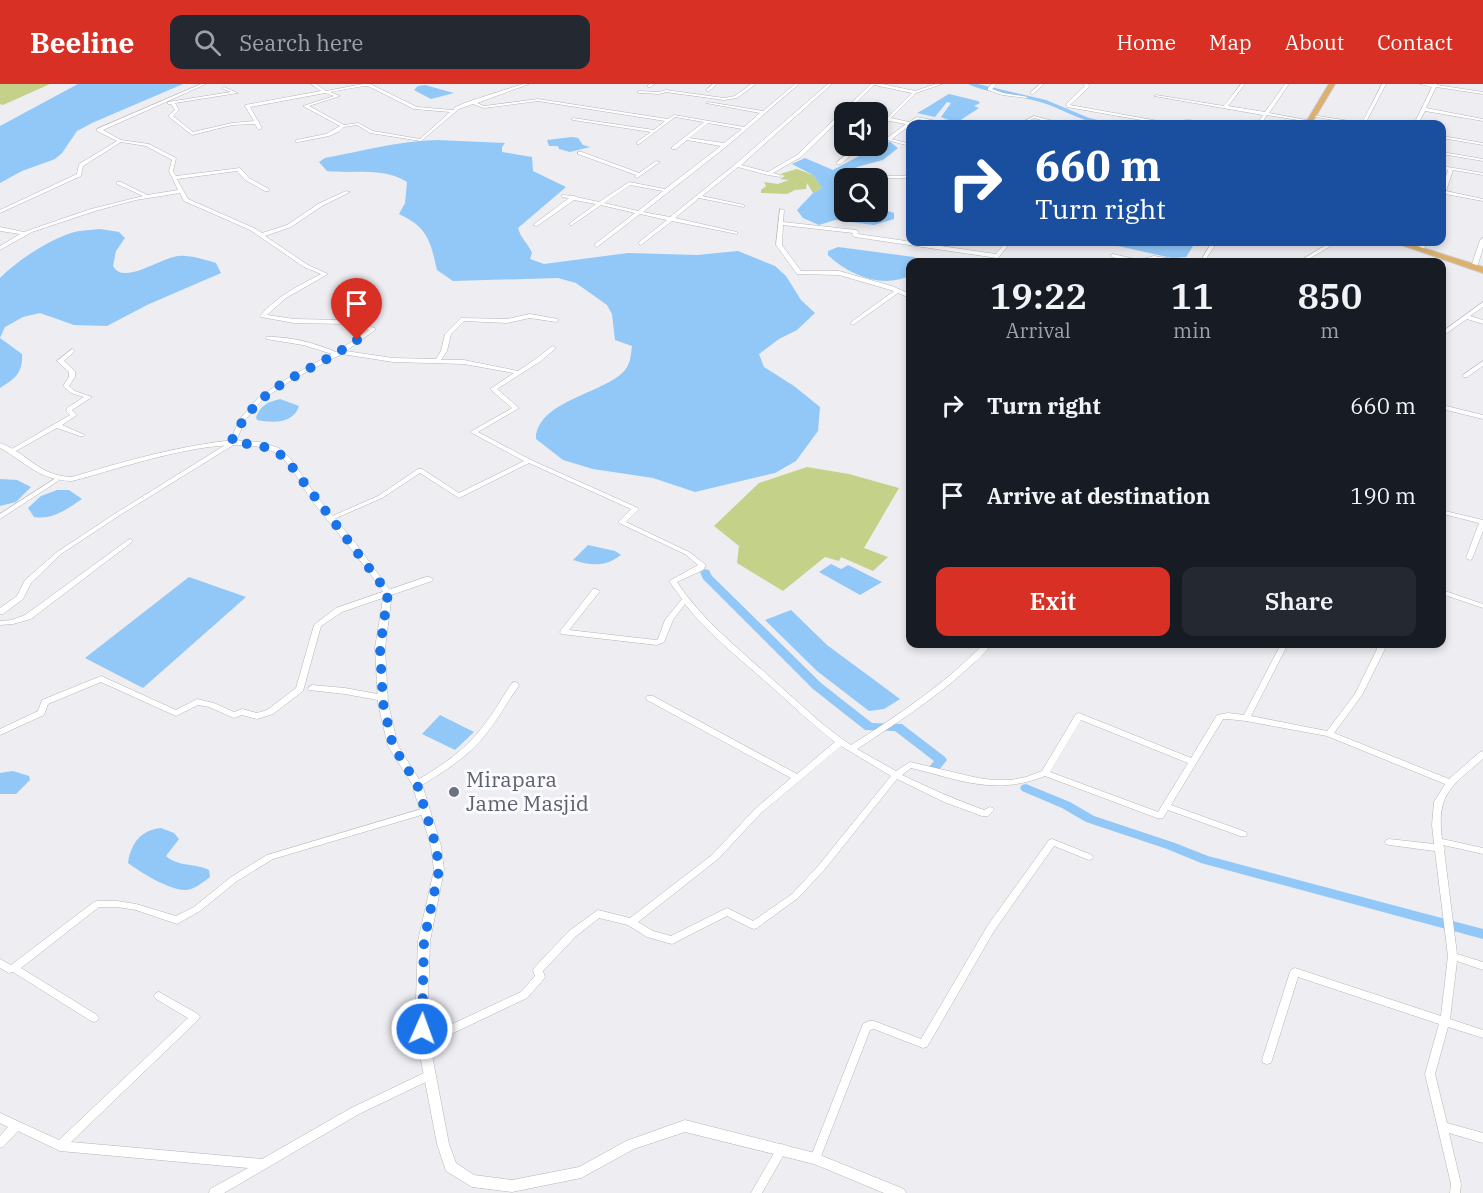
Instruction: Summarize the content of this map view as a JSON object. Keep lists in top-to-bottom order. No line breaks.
{"places":["Mirapara Jame Masjid"],"page":{"header":"Beeline","search":"Search here","nav":["Home","Map","About","Contact"],"turn":["660 m","Turn right"],"eta":["19:22","Arrival","11","min","850","m"],"list":[{"name":"Turn right","value":"660 m"},{"name":"Arrive at destination","value":"190 m"}],"buttons":["Exit","Share"]}}
